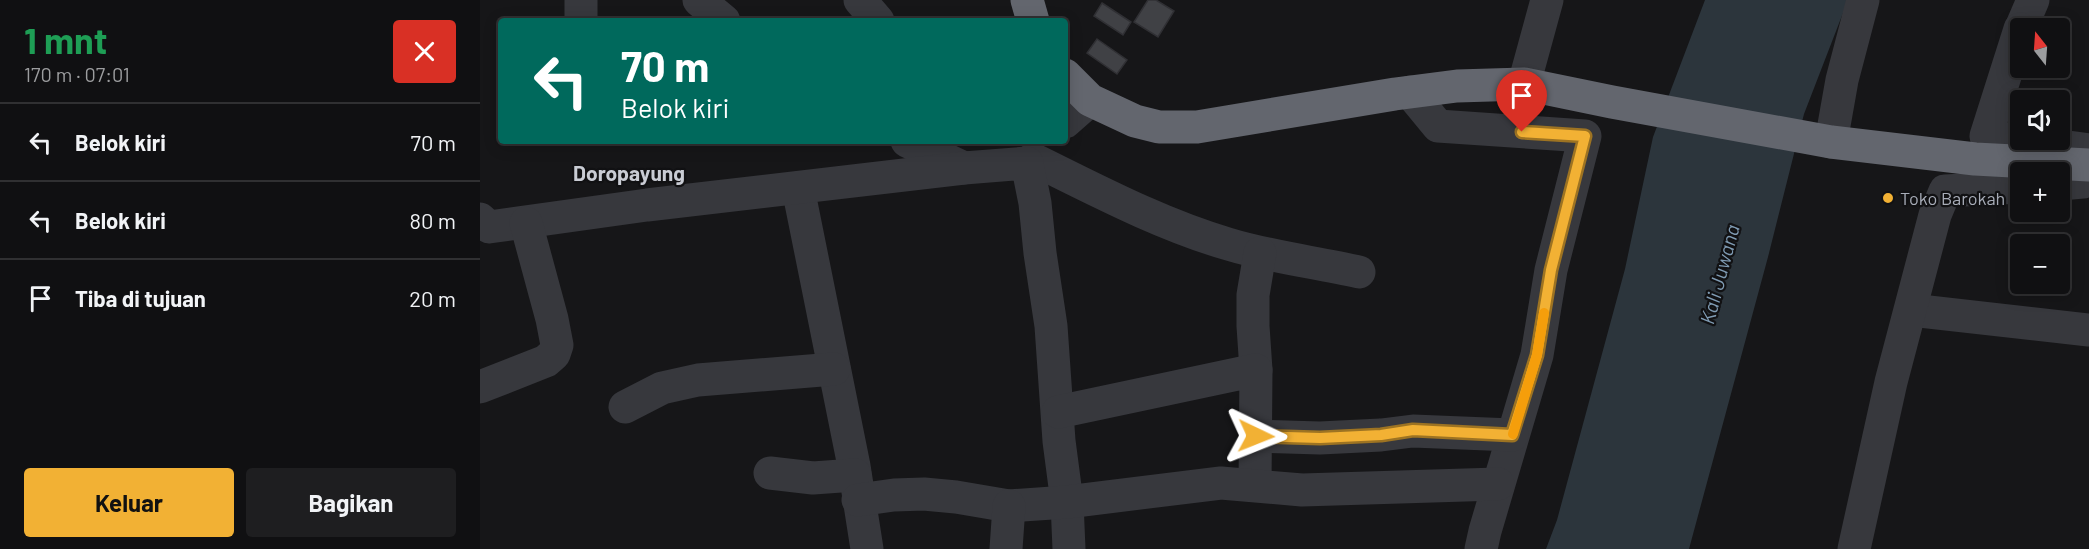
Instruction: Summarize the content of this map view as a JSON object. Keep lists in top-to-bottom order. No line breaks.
{"districts":["Doropayung"],"water":["Kali Juwana"],"places":["Toko Barokah"],"north":"top","page":{"heading":["1 mnt","170 m · 07:01"],"map_buttons":["+","−"],"turn":["70 m","Belok kiri"],"list":[{"name":"Belok kiri","value":"70 m"},{"name":"Belok kiri","value":"80 m"},{"name":"Tiba di tujuan","value":"20 m"}],"buttons":["Keluar","Bagikan"]}}
